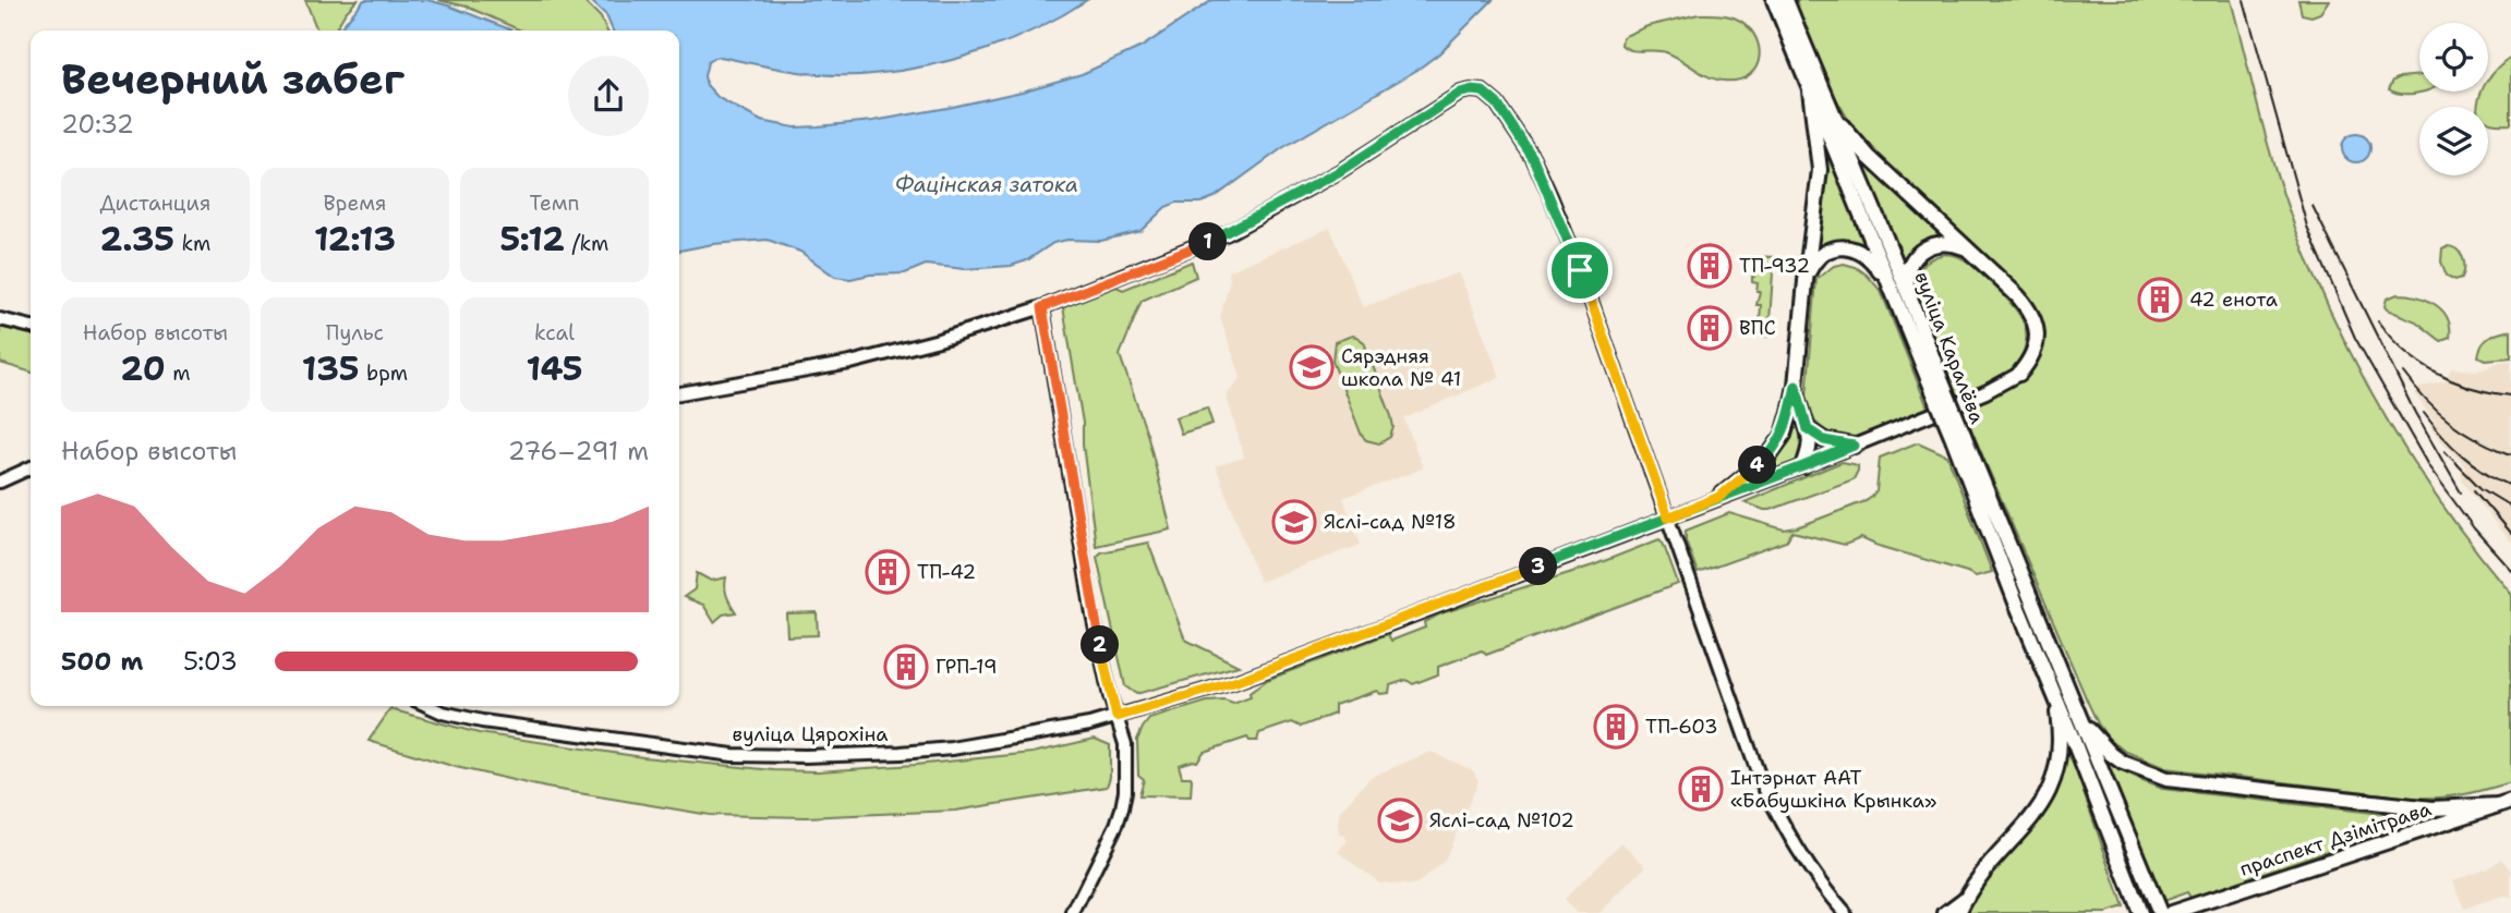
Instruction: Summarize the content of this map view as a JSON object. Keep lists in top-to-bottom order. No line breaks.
{"streets":{"main road":["вуліца Каралёва","праспект Дзімітрава"],"street":["вуліца Цярохіна"]},"water":["Фацінская затока"],"places":{"building":["ТП-932","42 енота","ВПС","ТП-42","ГРП-19","ТП-603","Інтэрнат ААТ «Бабушкіна Крынка»"],"school or university":["Сярэдняя школа № 41","Яслі-сад №18","Яслі-сад №102"]},"page":{"heading":["Вечерний забег","20:32"],"stats":[["Дистанция","2.35 km"],["Время","12:13"],["Темп","5:12 /km"],["Набор высоты","20 m"],["Пульс","135 bpm"],["kcal","145"]],"pins":["1","4","3","2"],"chart":["Набор высоты","276–291 m"],"list":[{"name":"500 m","note":"5:03"}]}}
